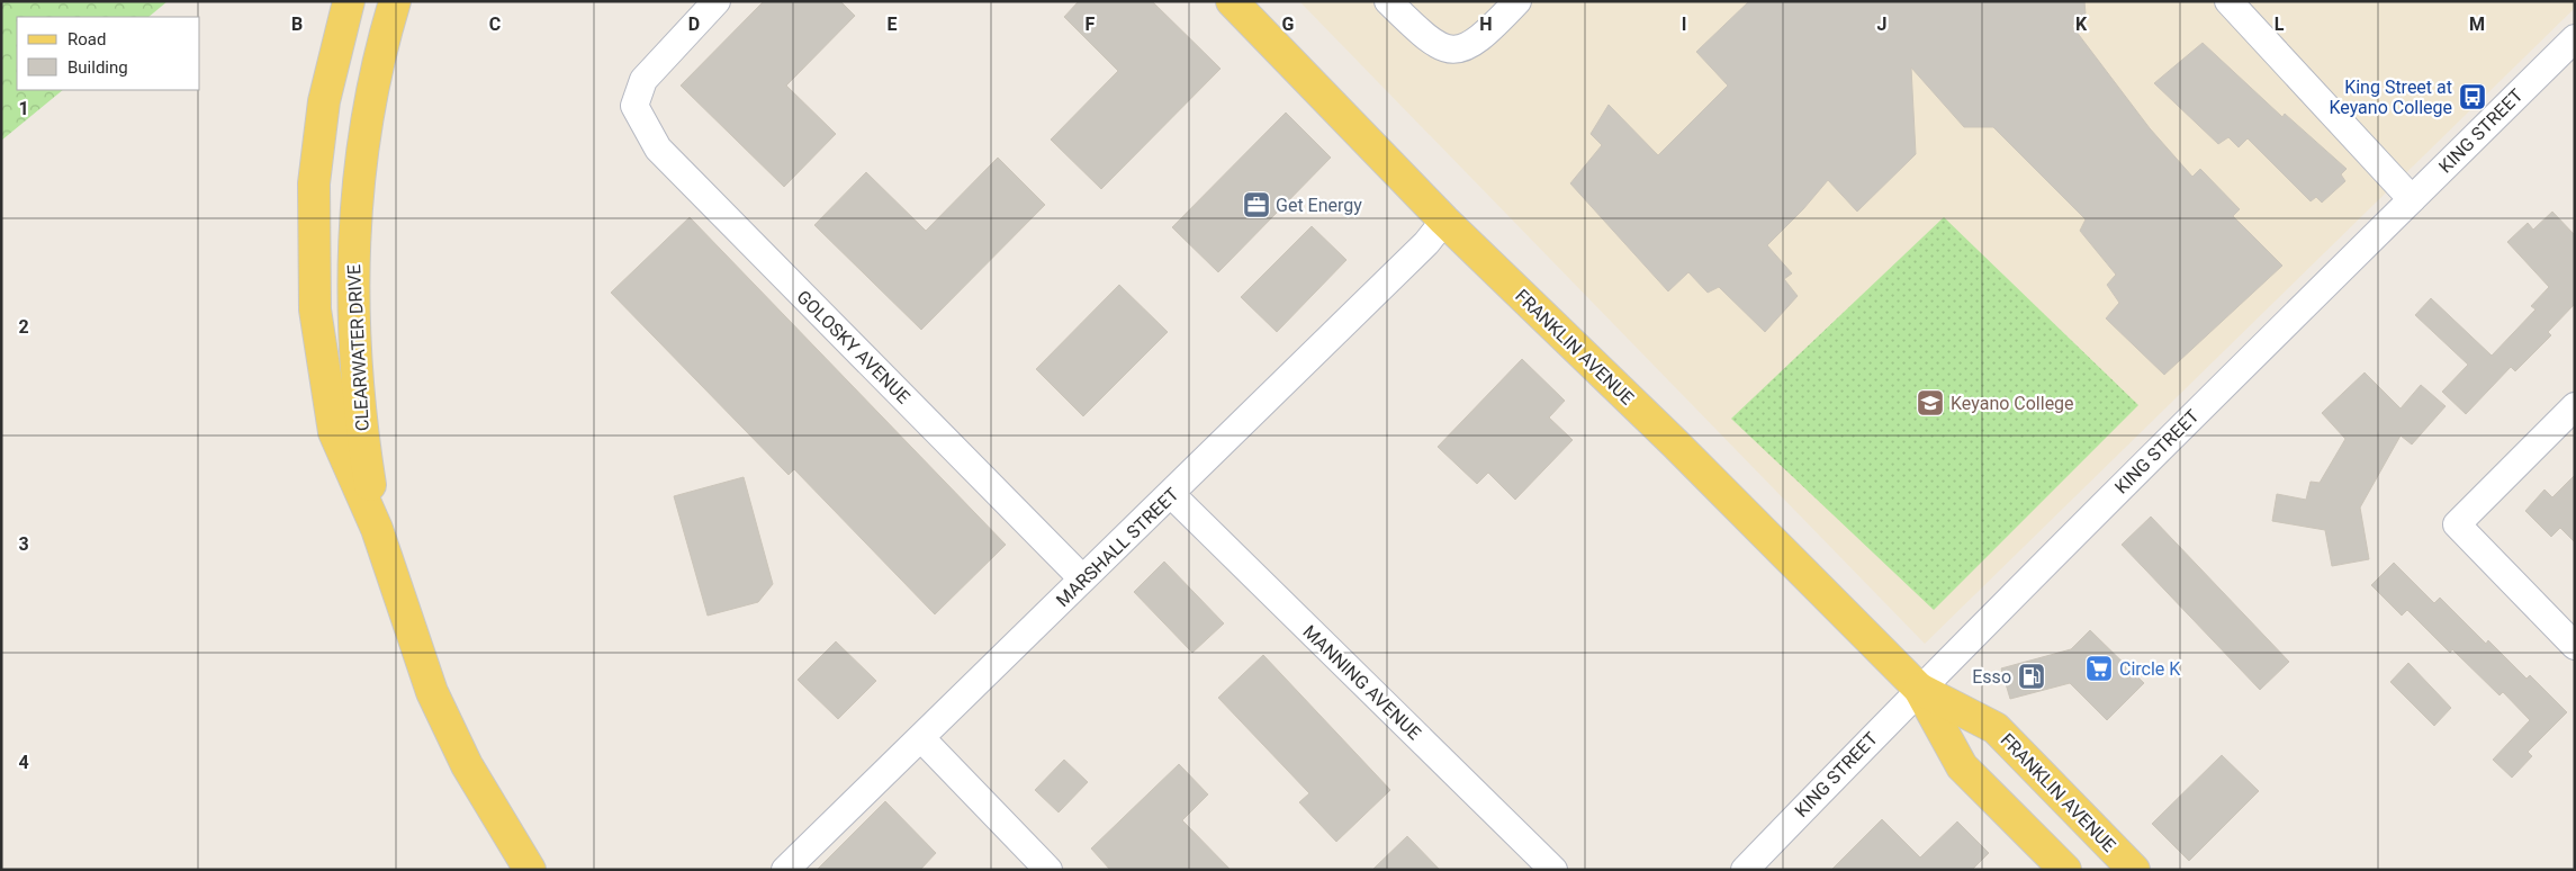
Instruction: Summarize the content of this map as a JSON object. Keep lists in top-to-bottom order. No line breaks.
{"streets":{"main road":["FRANKLIN AVENUE","CLEARWATER DRIVE"],"street":["KING STREET","GOLOSKY AVENUE","MARSHALL STREET","MANNING AVENUE"]},"crossings":[["KING STREET","FRANKLIN AVENUE"],["GOLOSKY AVENUE","MARSHALL STREET"],["FRANKLIN AVENUE","MARSHALL STREET"],["MARSHALL STREET","MANNING AVENUE"]],"places":{"bus stop":["King Street at Keyano College"],"office":["Get Energy"],"school or university":["Keyano College"],"supermarket":["Circle K"],"fuel station":["Esso"]},"legend":["Road","Building"],"grid":{"columns":["B","C","D","E","F","G","H","I","J","K","L","M"],"rows":["1","2","3","4"]}}
